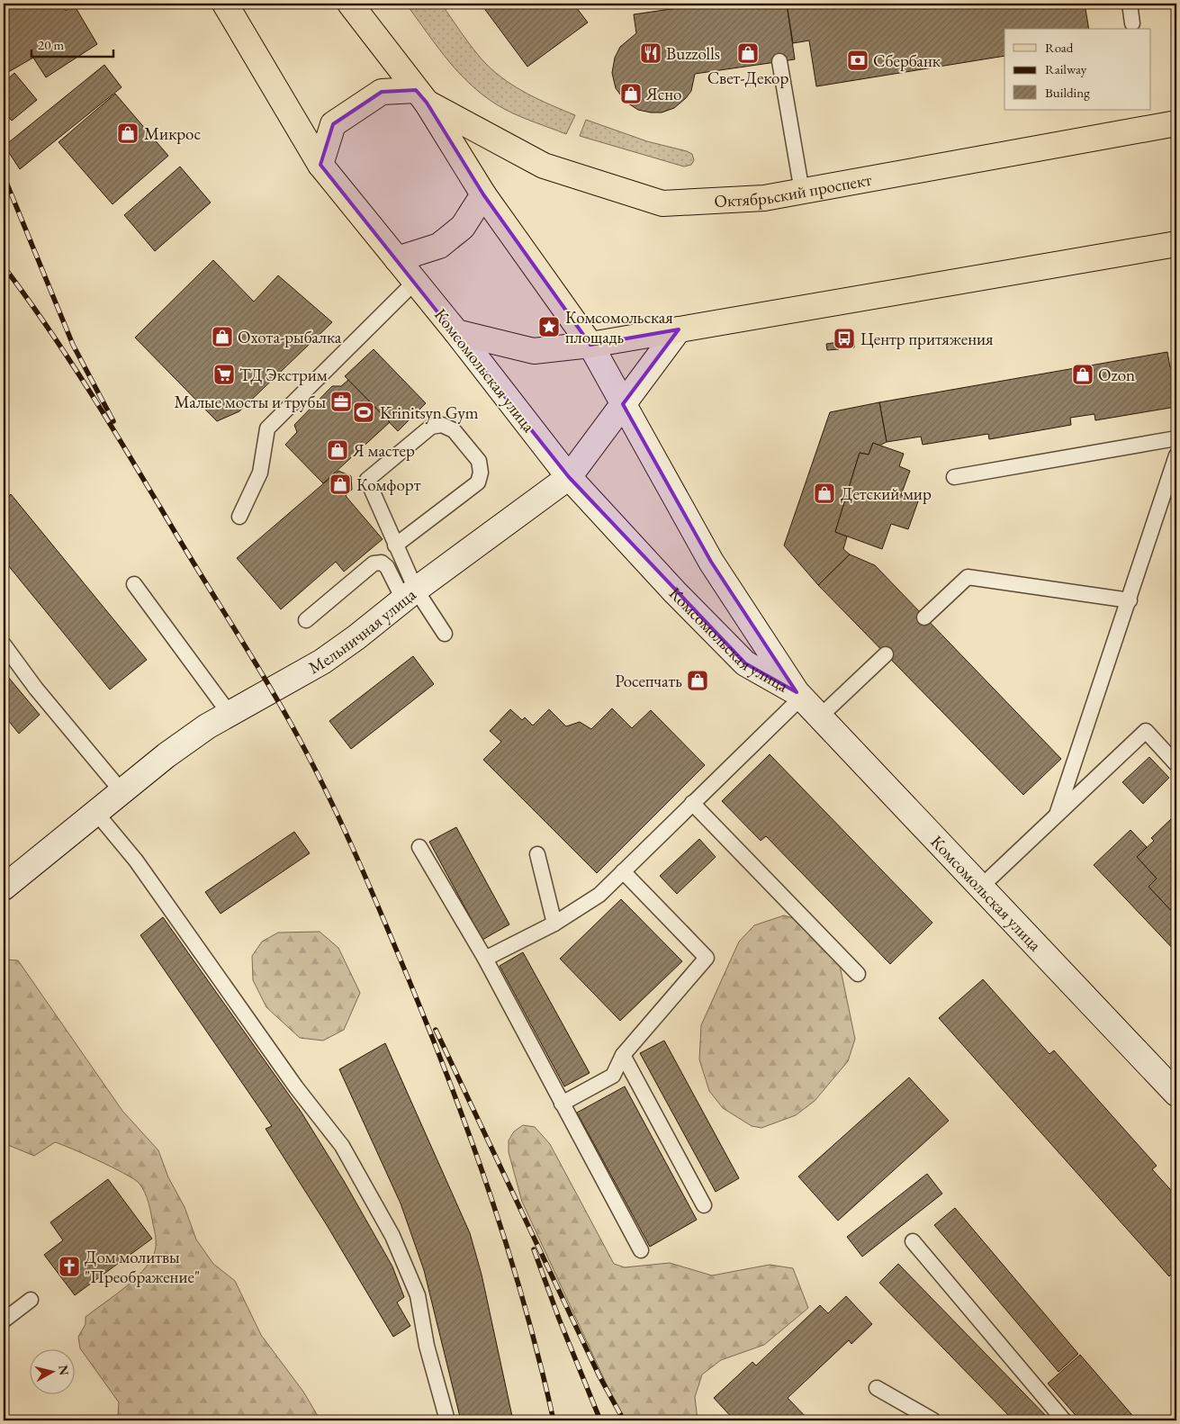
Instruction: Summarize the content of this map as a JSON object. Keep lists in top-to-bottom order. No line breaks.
{"streets":{"main road":["Октябрьский проспект","Комсомольская улица","Мельничная улица"]},"crossings":[["Октябрьский проспект","Комсомольская улица"],["Комсомольская улица","Мельничная улица"]],"places":{"restaurant":["Buzzolls"],"shop":["Свет-Декор","Ясно","Микрос","Охота-рыбалка","Ozon","Я мастер","Комфорт","Детский мир","Росепчать"],"bank":["Сбербанк"],"place":["Комсомольская площадь"],"bus stop":["Центр притяжения"],"supermarket":["ТД Экстрим"],"office":["Малые мосты и трубы"],"sports":["Krinitsyn Gym"],"church":["Дом молитвы \"Преображение\""]},"legend":["Road","Railway","Building"],"scale_bar":"20 m","north":"right"}
